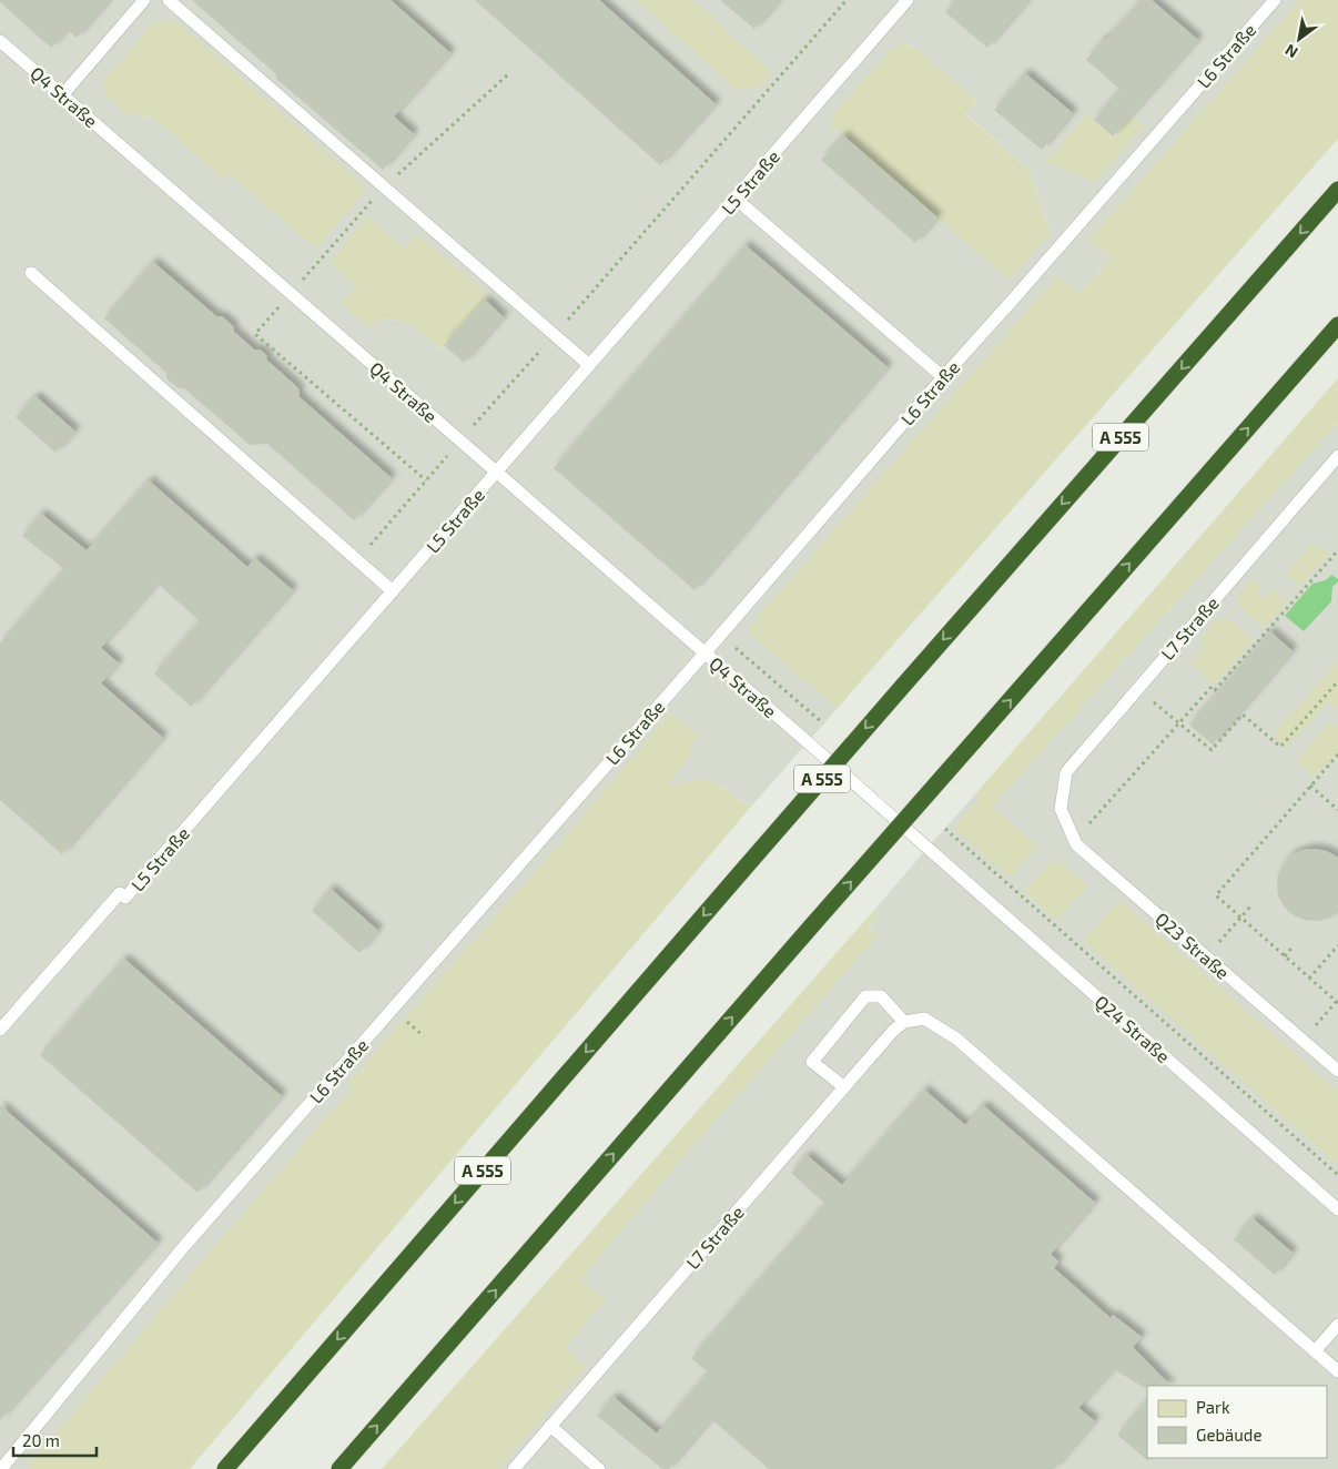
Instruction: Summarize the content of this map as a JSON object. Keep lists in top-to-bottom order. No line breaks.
{"streets":{"highway":["A 555"],"lane":["L6 Straße","Q4 Straße","L5 Straße","L7 Straße","Q23 Straße","Q24 Straße"]},"crossings":[["L6 Straße","Q4 Straße"],["Q4 Straße","L5 Straße"],["Q4 Straße","Q24 Straße"],["L7 Straße","Q23 Straße"]],"legend":["Park","Gebäude"],"scale_bar":"20 m","north":"bottom left"}
